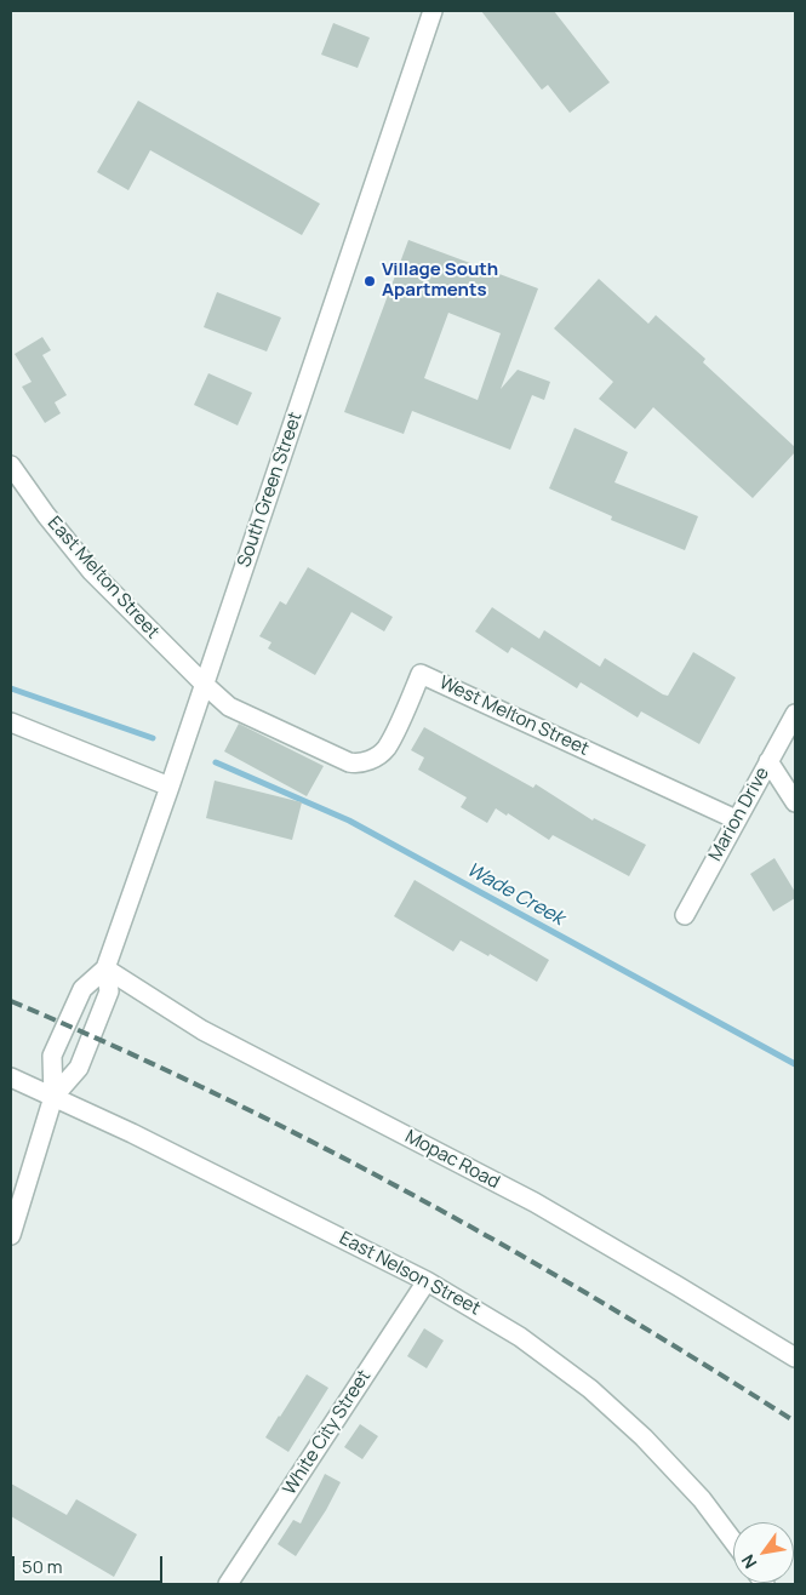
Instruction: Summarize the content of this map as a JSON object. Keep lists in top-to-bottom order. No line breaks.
{"streets":{"street":["South Green Street","East Melton Street","West Melton Street","Marion Drive","Mopac Road","East Nelson Street","White City Street"]},"crossings":[["South Green Street","East Melton Street"],["South Green Street","West Melton Street"],["South Green Street","Mopac Road"],["South Green Street","East Nelson Street"],["East Melton Street","West Melton Street"],["West Melton Street","Marion Drive"],["East Nelson Street","White City Street"]],"water":["Wade Creek"],"places":["Village South Apartments"],"scale_bar":"50 m","north":"bottom left"}
